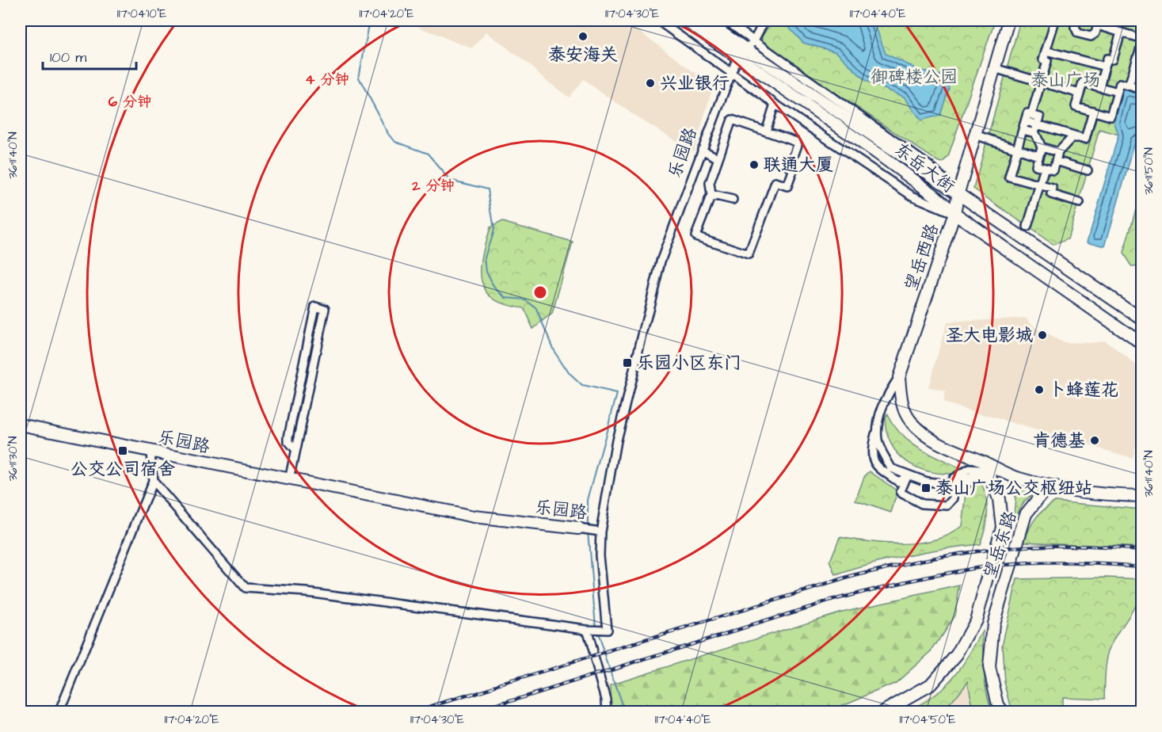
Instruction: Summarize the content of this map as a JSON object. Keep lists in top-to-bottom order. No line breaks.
{"streets":{"main road":["乐园路","东岳大街","望岳西路","望岳东路"]},"crossings":[["乐园路","东岳大街"],["东岳大街","望岳西路"],["望岳西路","望岳东路"]],"parks":["御碑楼公园","泰山广场"],"places":{"other":["泰安海关","兴业银行","联通大厦","圣大电影城","卜蜂莲花","肯德基"],"transit":["乐园小区东门","公交公司宿舍","泰山广场公交枢纽站"]},"scale_bar":"100 m","coordinates":["117°04'10\"E","117°04'20\"E","117°04'30\"E","117°04'40\"E","36°11'40\"N","36°11'50\"N","36°11'30\"N","117°04'50\"E"],"rings":["4 分钟","6 分钟","2 分钟"]}
